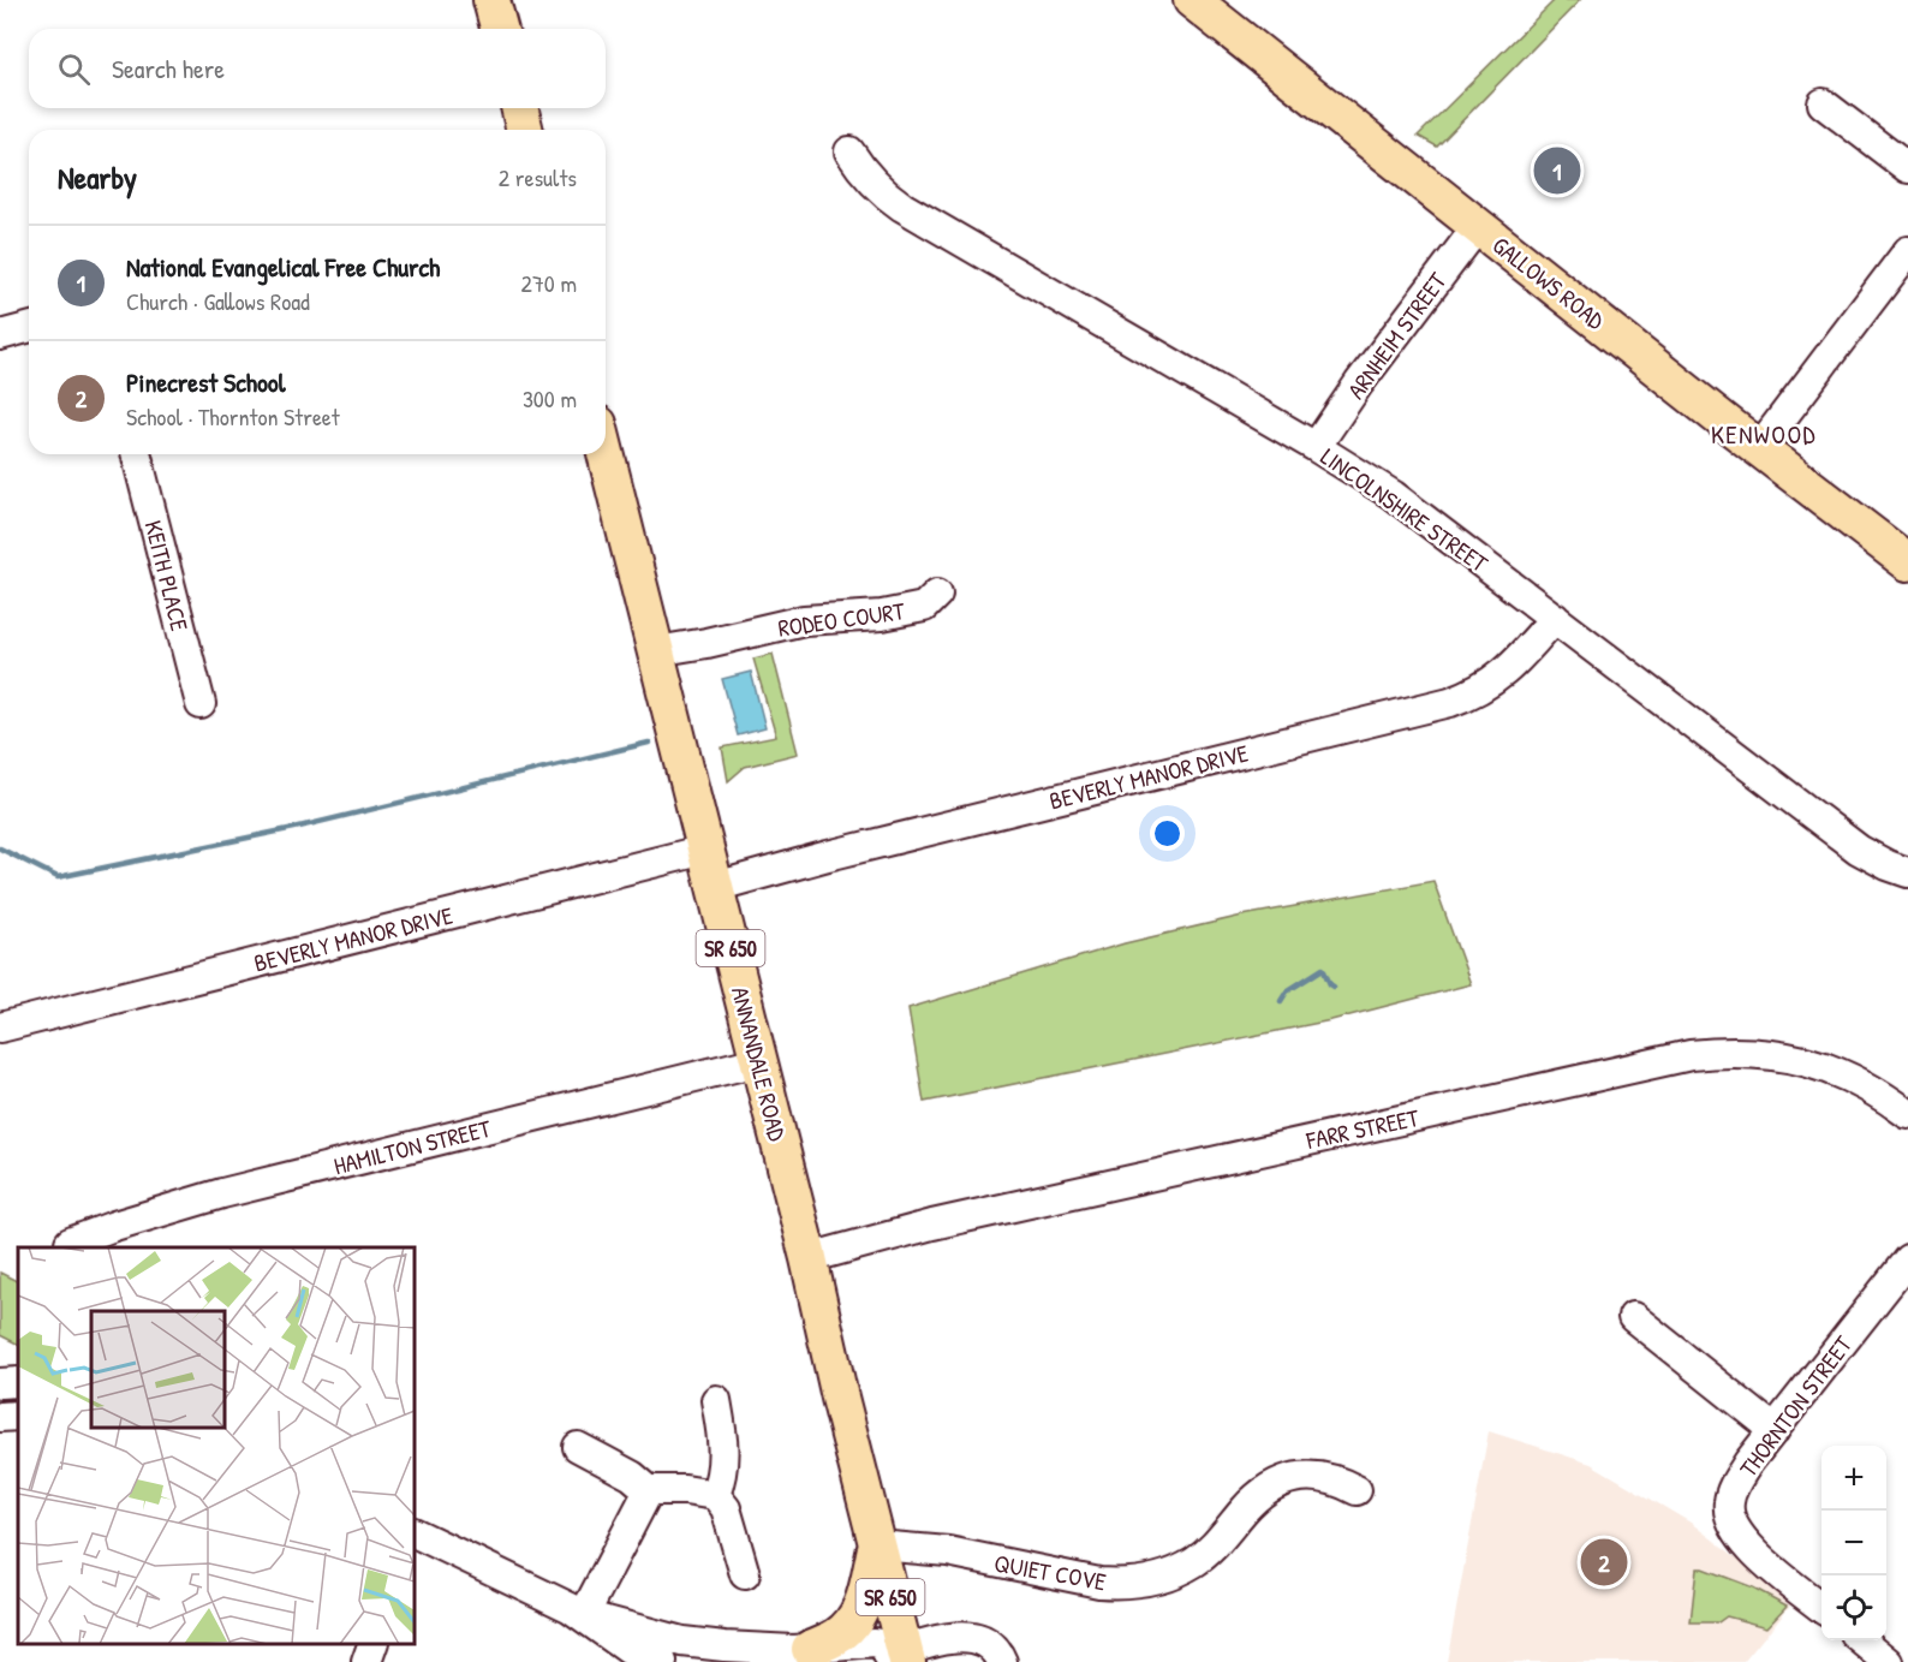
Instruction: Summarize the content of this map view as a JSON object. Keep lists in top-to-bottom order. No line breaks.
{"streets":{"main road":["GALLOWS ROAD","SR 650","ANNANDALE ROAD"],"street":["ARNHEIM STREET","LINCOLNSHIRE STREET","KEITH PLACE","RODEO COURT","BEVERLY MANOR DRIVE","FARR STREET","HAMILTON STREET","THORNTON STREET","QUIET COVE"]},"crossings":[["GALLOWS ROAD","ARNHEIM STREET"],["ARNHEIM STREET","LINCOLNSHIRE STREET"],["LINCOLNSHIRE STREET","BEVERLY MANOR DRIVE"],["RODEO COURT","ANNANDALE ROAD"],["BEVERLY MANOR DRIVE","ANNANDALE ROAD"],["ANNANDALE ROAD","FARR STREET"],["ANNANDALE ROAD","HAMILTON STREET"],["ANNANDALE ROAD","QUIET COVE"]],"districts":["KENWOOD"],"page":{"search":"Search here","heading":["Nearby","2 results"],"pins":["1","2"],"list":[{"mark":"1","name":"National Evangelical Free Church","note":"Church · Gallows Road","value":"270 m"},{"mark":"2","name":"Pinecrest School","note":"School · Thornton Street","value":"300 m"}],"map_buttons":["+","−"]}}
